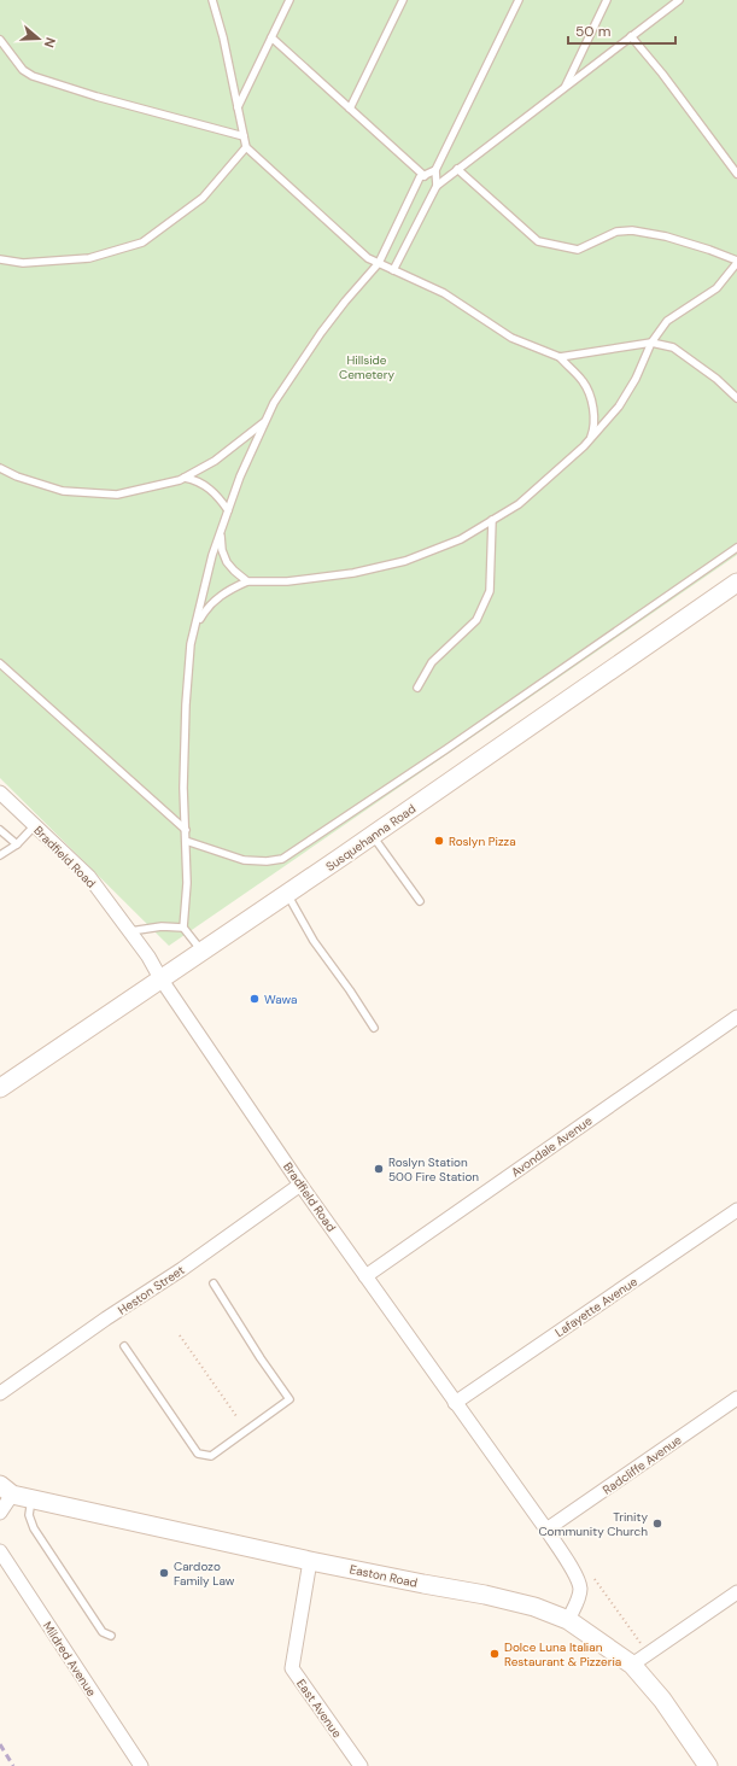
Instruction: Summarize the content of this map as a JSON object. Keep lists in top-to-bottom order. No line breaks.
{"streets":{"main road":["Susquehanna Road","Easton Road"],"street":["Bradfield Road","Avondale Avenue","Heston Street","Lafayette Avenue","Radcliffe Avenue","Mildred Avenue","East Avenue"]},"crossings":[["Susquehanna Road","Bradfield Road"],["Bradfield Road","Avondale Avenue"],["Bradfield Road","Heston Street"],["Bradfield Road","Lafayette Avenue"],["Bradfield Road","Radcliffe Avenue"],["Bradfield Road","Easton Road"],["Easton Road","East Avenue"]],"parks":["Hillside Cemetery"],"places":["Roslyn Pizza","Wawa","Roslyn Station 500 Fire Station","Trinity Community Church","Cardozo Family Law","Dolce Luna Italian Restaurant & Pizzeria"],"scale_bar":"50 m","north":"right"}
